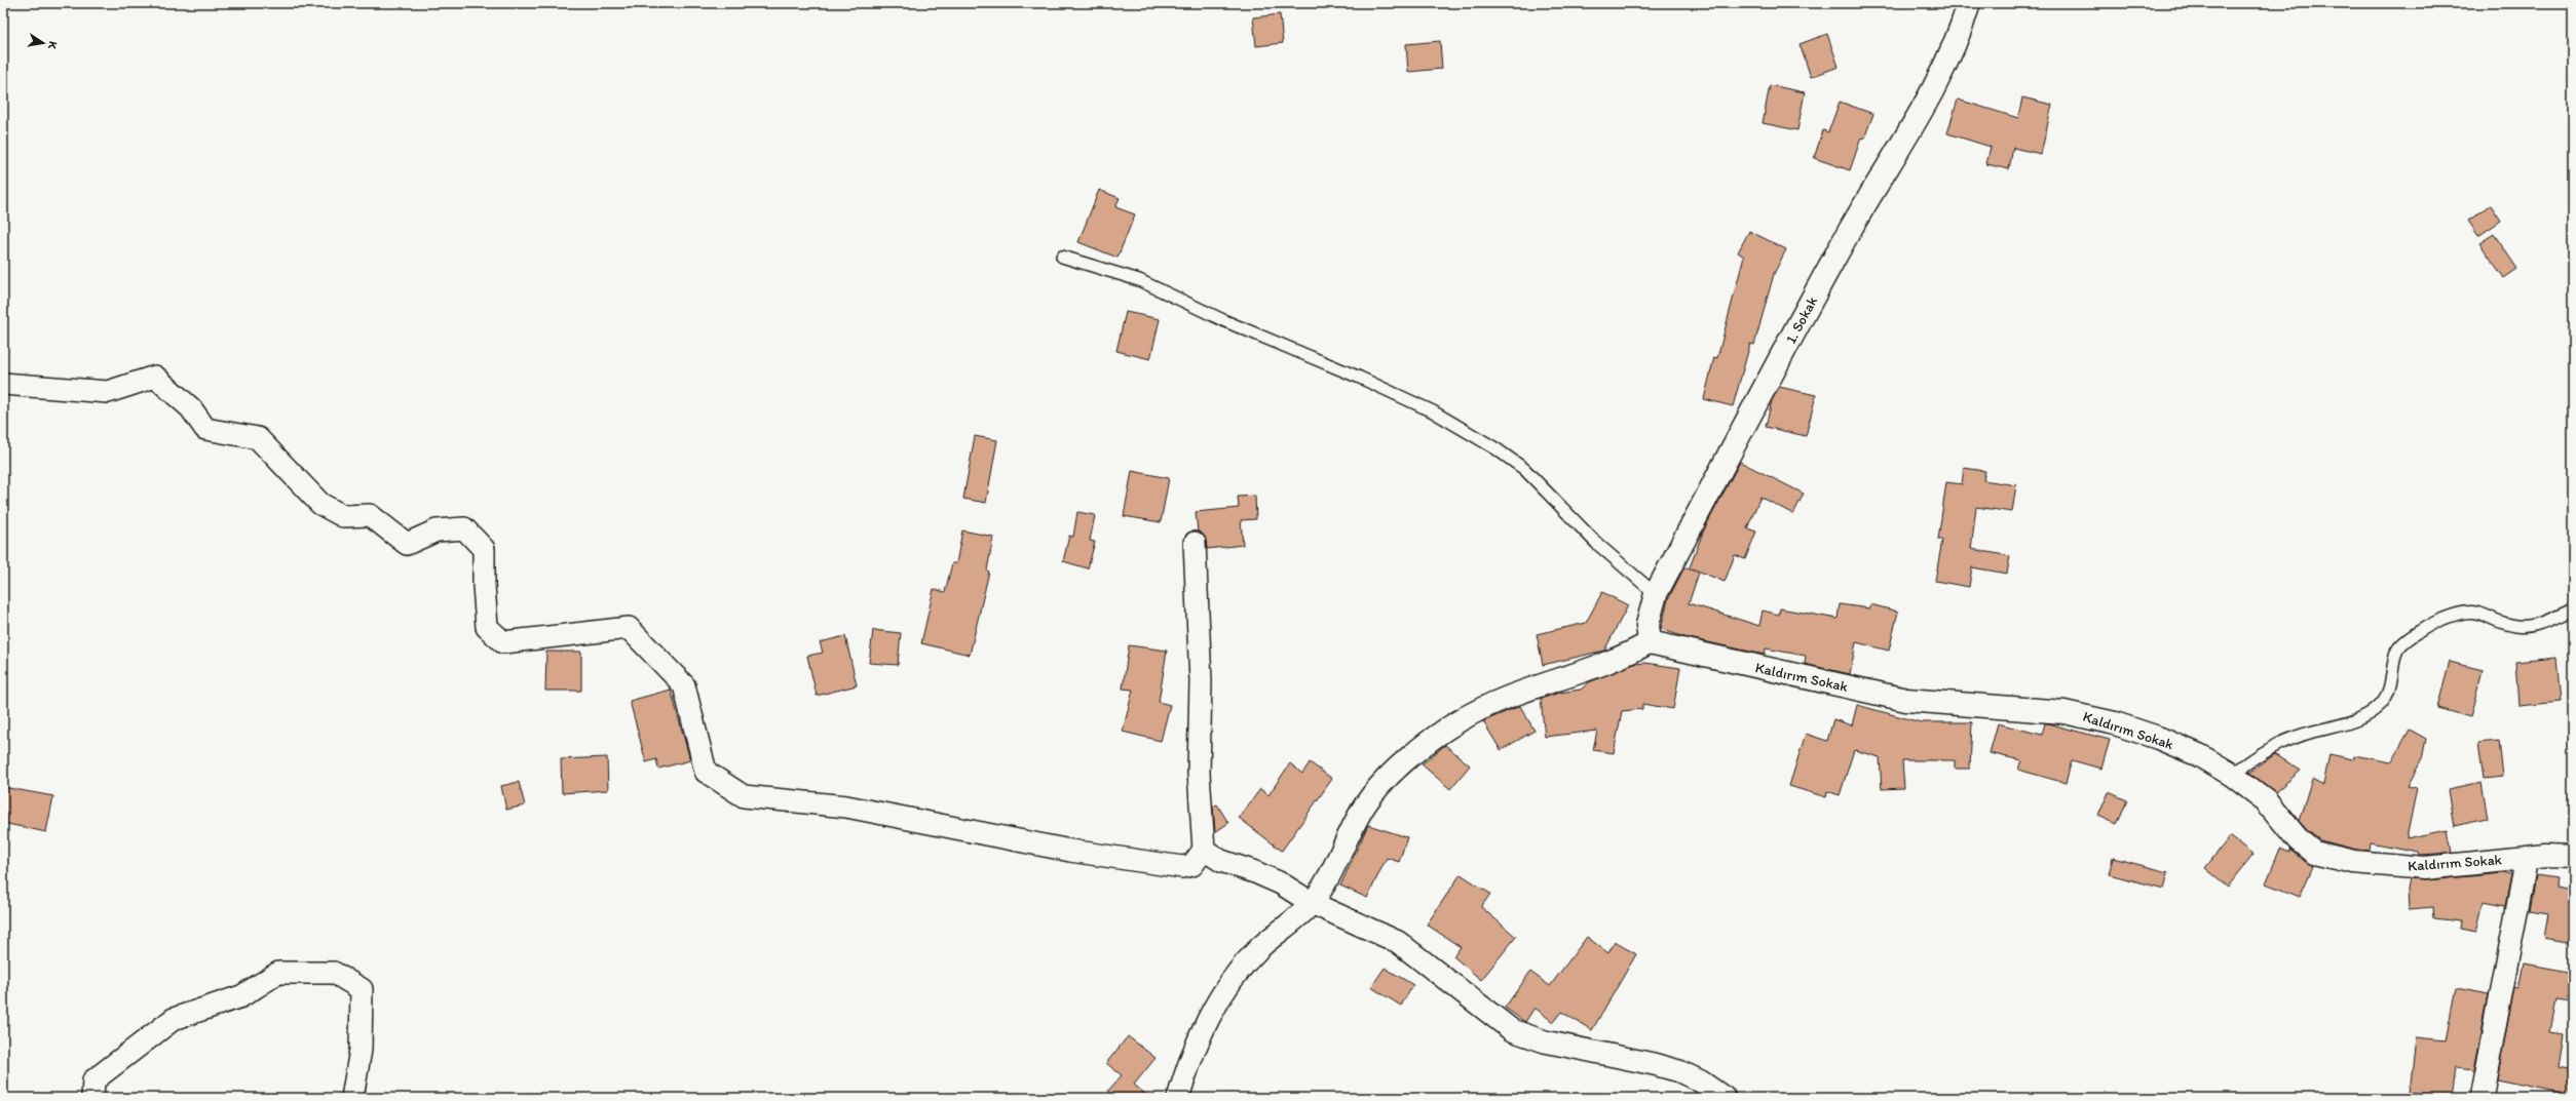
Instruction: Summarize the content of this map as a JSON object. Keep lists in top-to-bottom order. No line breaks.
{"streets":{"street":["1. Sokak","Kaldırım Sokak"]},"crossings":[["1. Sokak","Kaldırım Sokak"]],"north":"right"}
